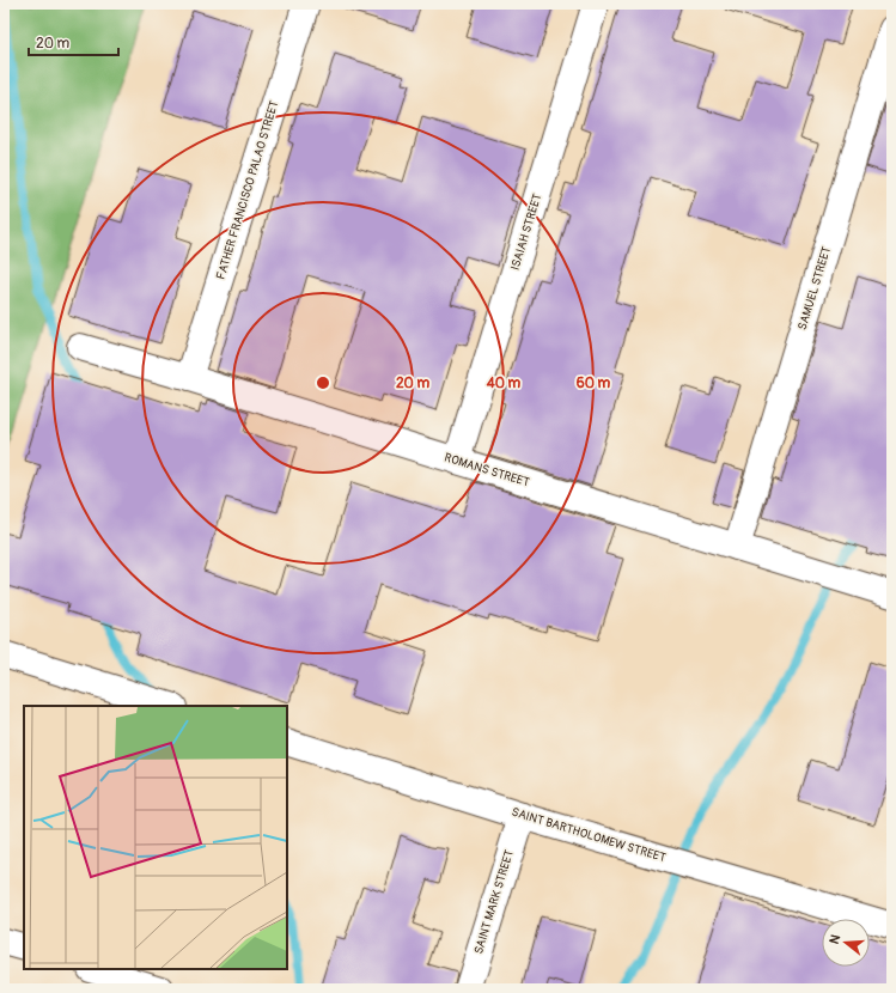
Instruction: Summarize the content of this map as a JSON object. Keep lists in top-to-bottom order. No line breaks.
{"streets":{"street":["FATHER FRANCISCO PALAO STREET","ISAIAH STREET","SAMUEL STREET","ROMANS STREET","SAINT BARTHOLOMEW STREET","SAINT MARK STREET"]},"crossings":[["FATHER FRANCISCO PALAO STREET","ROMANS STREET"],["ISAIAH STREET","ROMANS STREET"],["SAMUEL STREET","ROMANS STREET"],["SAINT BARTHOLOMEW STREET","SAINT MARK STREET"]],"scale_bar":"20 m","north":"left","rings":["20 m","40 m","60 m"]}
